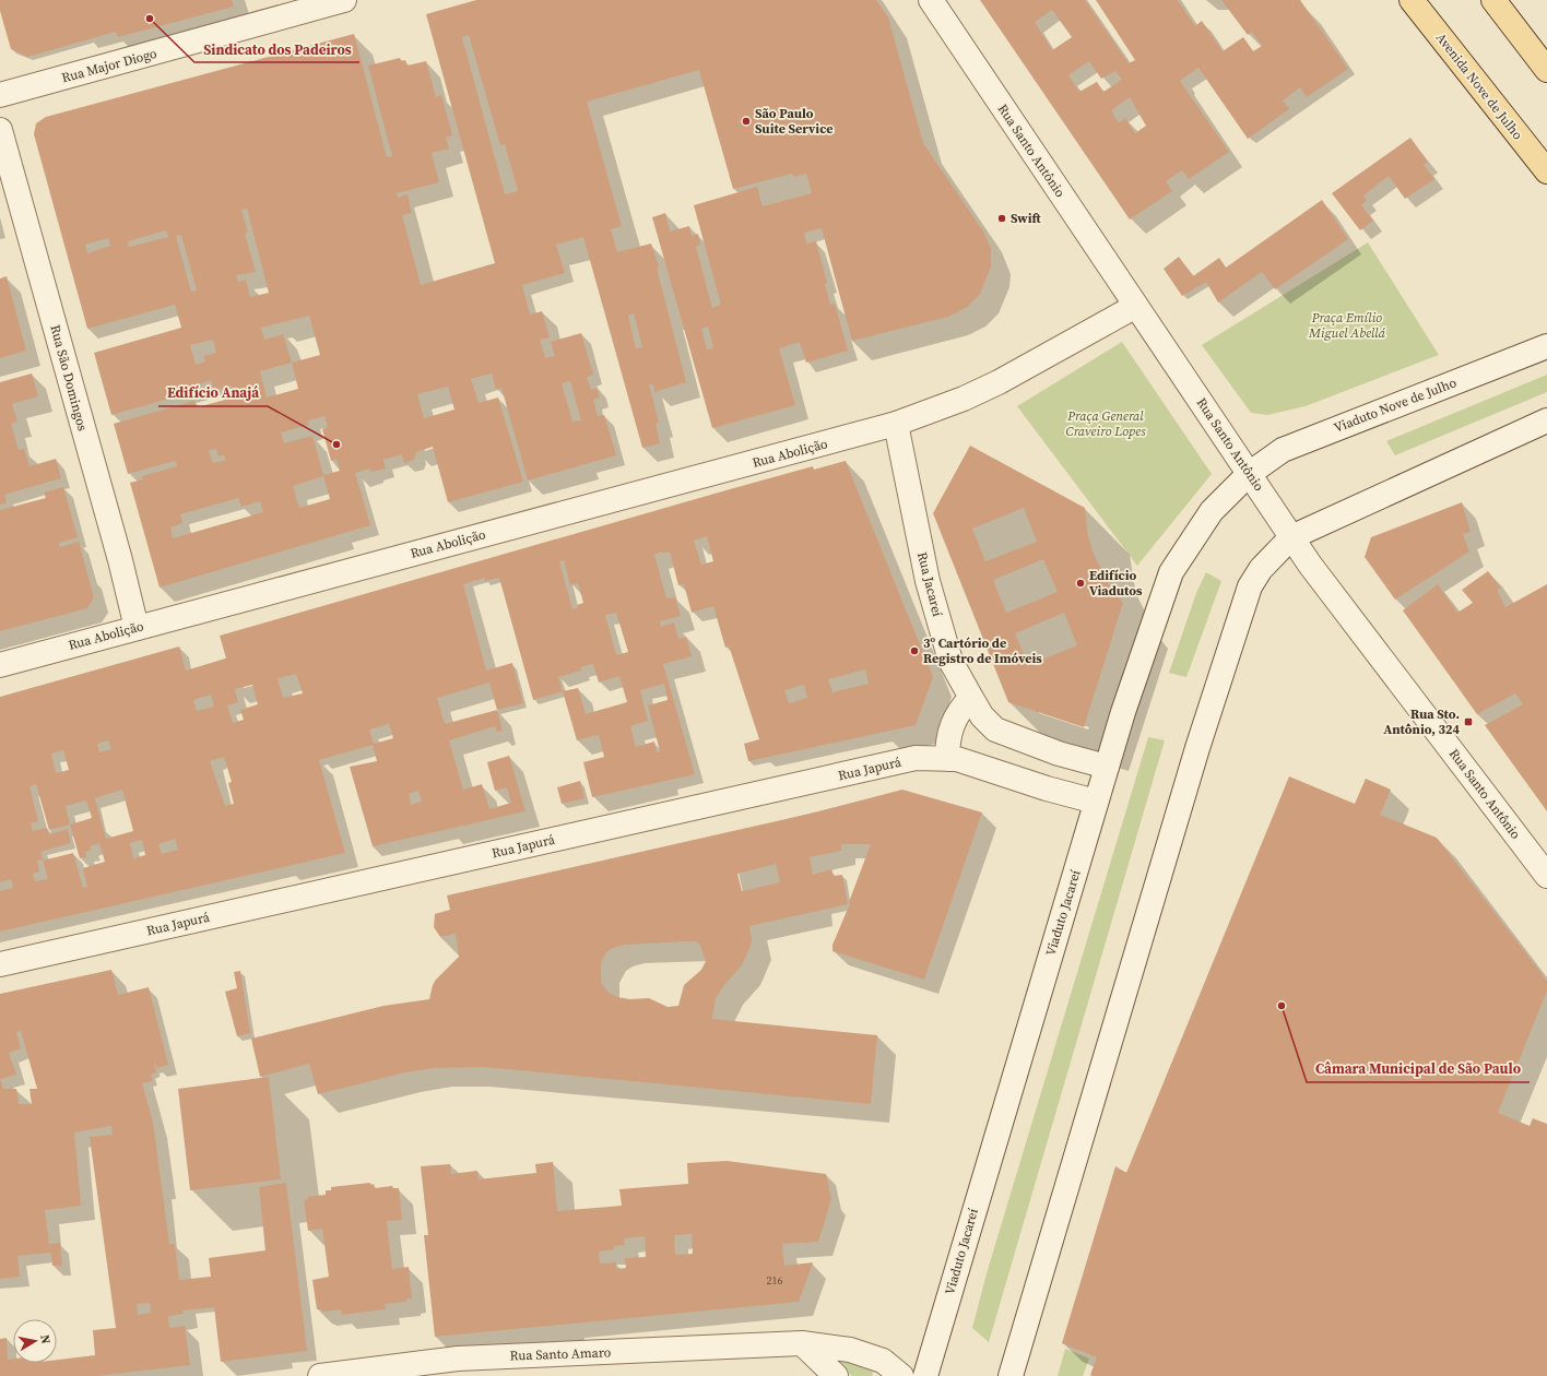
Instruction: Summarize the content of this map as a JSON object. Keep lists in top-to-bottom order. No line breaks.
{"streets":{"main road":["Avenida Nove de Julho"],"street":["Rua Major Diogo","Rua Santo Antônio","Rua São Domingos","Viaduto Nove de Julho","Rua Abolição","Rua Jacareí","Rua Japurá","Viaduto Jacareí","Rua Santo Amaro"]},"crossings":[["Rua Santo Antônio","Viaduto Nove de Julho"],["Rua Santo Antônio","Viaduto Jacareí"],["Rua São Domingos","Rua Abolição"],["Viaduto Nove de Julho","Viaduto Jacareí"],["Rua Abolição","Rua Jacareí"],["Rua Japurá","Viaduto Jacareí"]],"parks":["Praça Emílio Miguel Abellá","Praça General Craveiro Lopes"],"places":{"other":["Sindicato dos Padeiros","São Paulo Suite Service","Swift","Edifício Anajá","Edifício Viadutos","3º Cartório de Registro de Imóveis","Câmara Municipal de São Paulo"],"transit":["Rua Sto. Antônio, 324"]},"house_numbers":["216"],"north":"right"}
